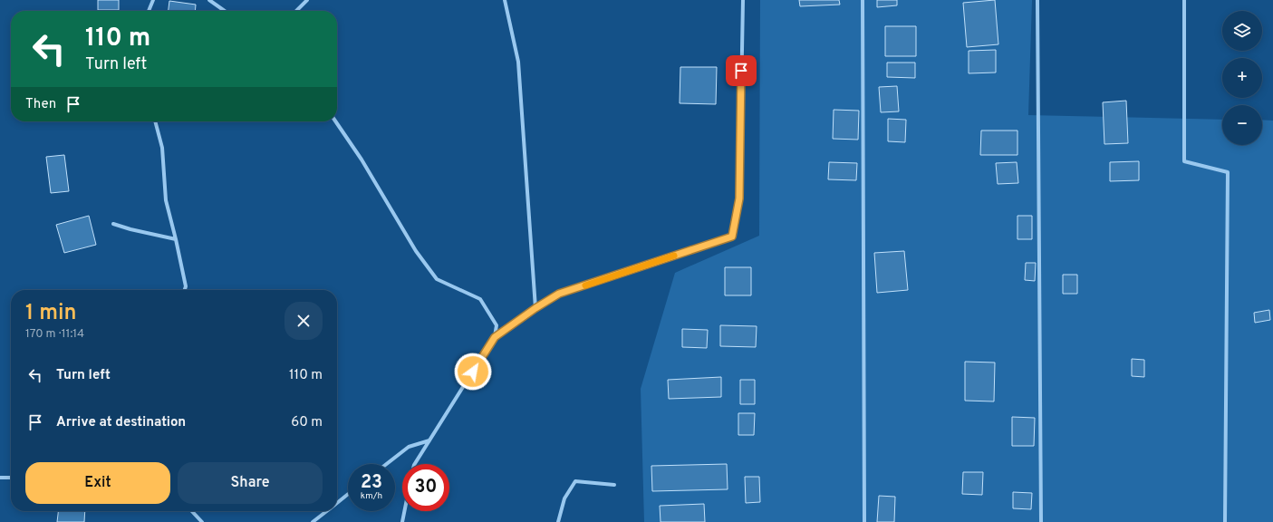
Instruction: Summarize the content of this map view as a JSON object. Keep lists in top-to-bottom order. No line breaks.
{"page":{"map_buttons":["+","−"],"turn":["110 m","Turn left"],"then":"Then","heading":["1 min","170 m · 11:14"],"list":[{"name":"Turn left","value":"110 m"},{"name":"Arrive at destination","value":"60 m"}],"buttons":["Exit","Share"],"speed":"23 km/h","limit":"30"}}
